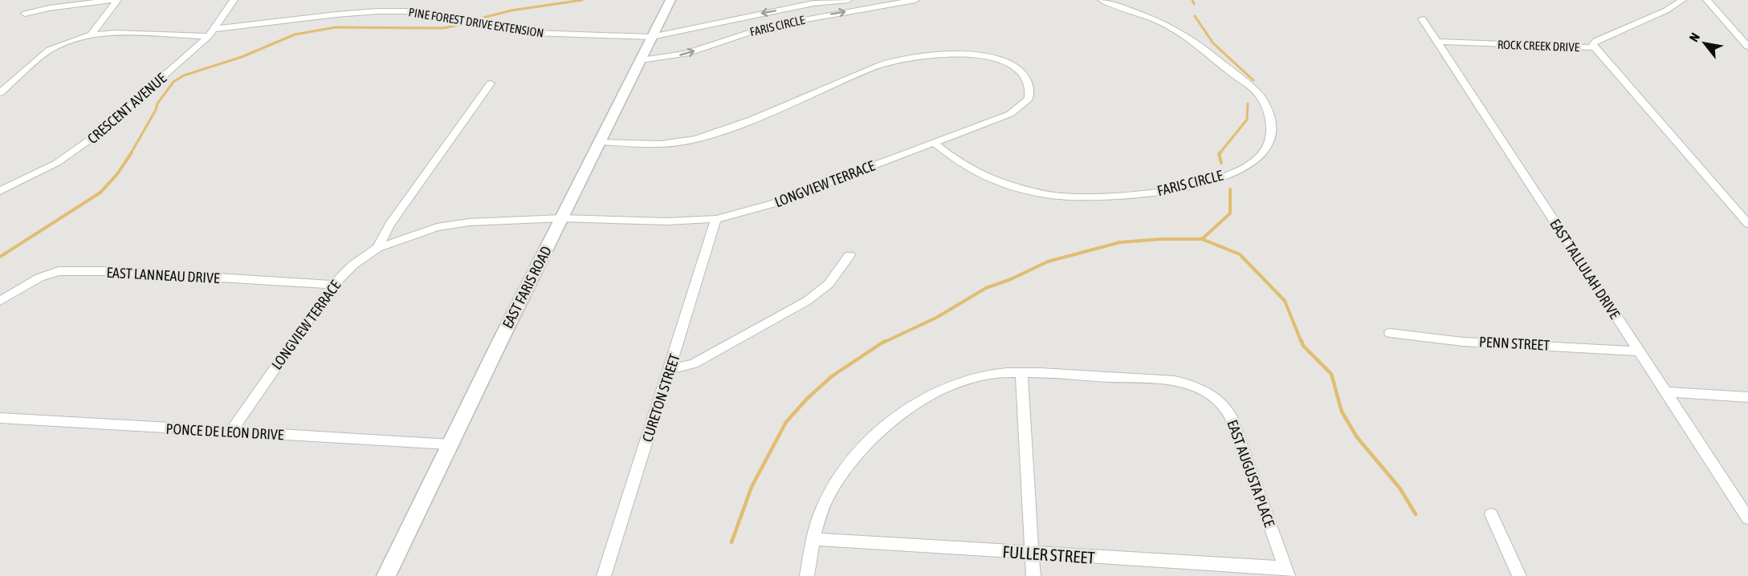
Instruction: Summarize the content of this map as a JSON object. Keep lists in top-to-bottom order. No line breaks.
{"streets":{"main road":["EAST FARIS ROAD"],"street":["PINE FOREST DRIVE EXTENSION","FARIS CIRCLE","ROCK CREEK DRIVE","CRESCENT AVENUE","LONGVIEW TERRACE","EAST TALLULAH DRIVE","EAST LANNEAU DRIVE","PENN STREET","CURETON STREET","PONCE DE LEON DRIVE","EAST AUGUSTA PLACE","FULLER STREET"]},"crossings":[["PINE FOREST DRIVE EXTENSION","FARIS CIRCLE"],["PINE FOREST DRIVE EXTENSION","CRESCENT AVENUE"],["PINE FOREST DRIVE EXTENSION","EAST FARIS ROAD"],["FARIS CIRCLE","LONGVIEW TERRACE"],["FARIS CIRCLE","EAST FARIS ROAD"],["ROCK CREEK DRIVE","EAST TALLULAH DRIVE"],["LONGVIEW TERRACE","EAST LANNEAU DRIVE"],["LONGVIEW TERRACE","EAST FARIS ROAD"],["LONGVIEW TERRACE","CURETON STREET"],["LONGVIEW TERRACE","PONCE DE LEON DRIVE"],["EAST TALLULAH DRIVE","PENN STREET"],["EAST FARIS ROAD","PONCE DE LEON DRIVE"],["EAST AUGUSTA PLACE","FULLER STREET"]],"north":"top left"}
